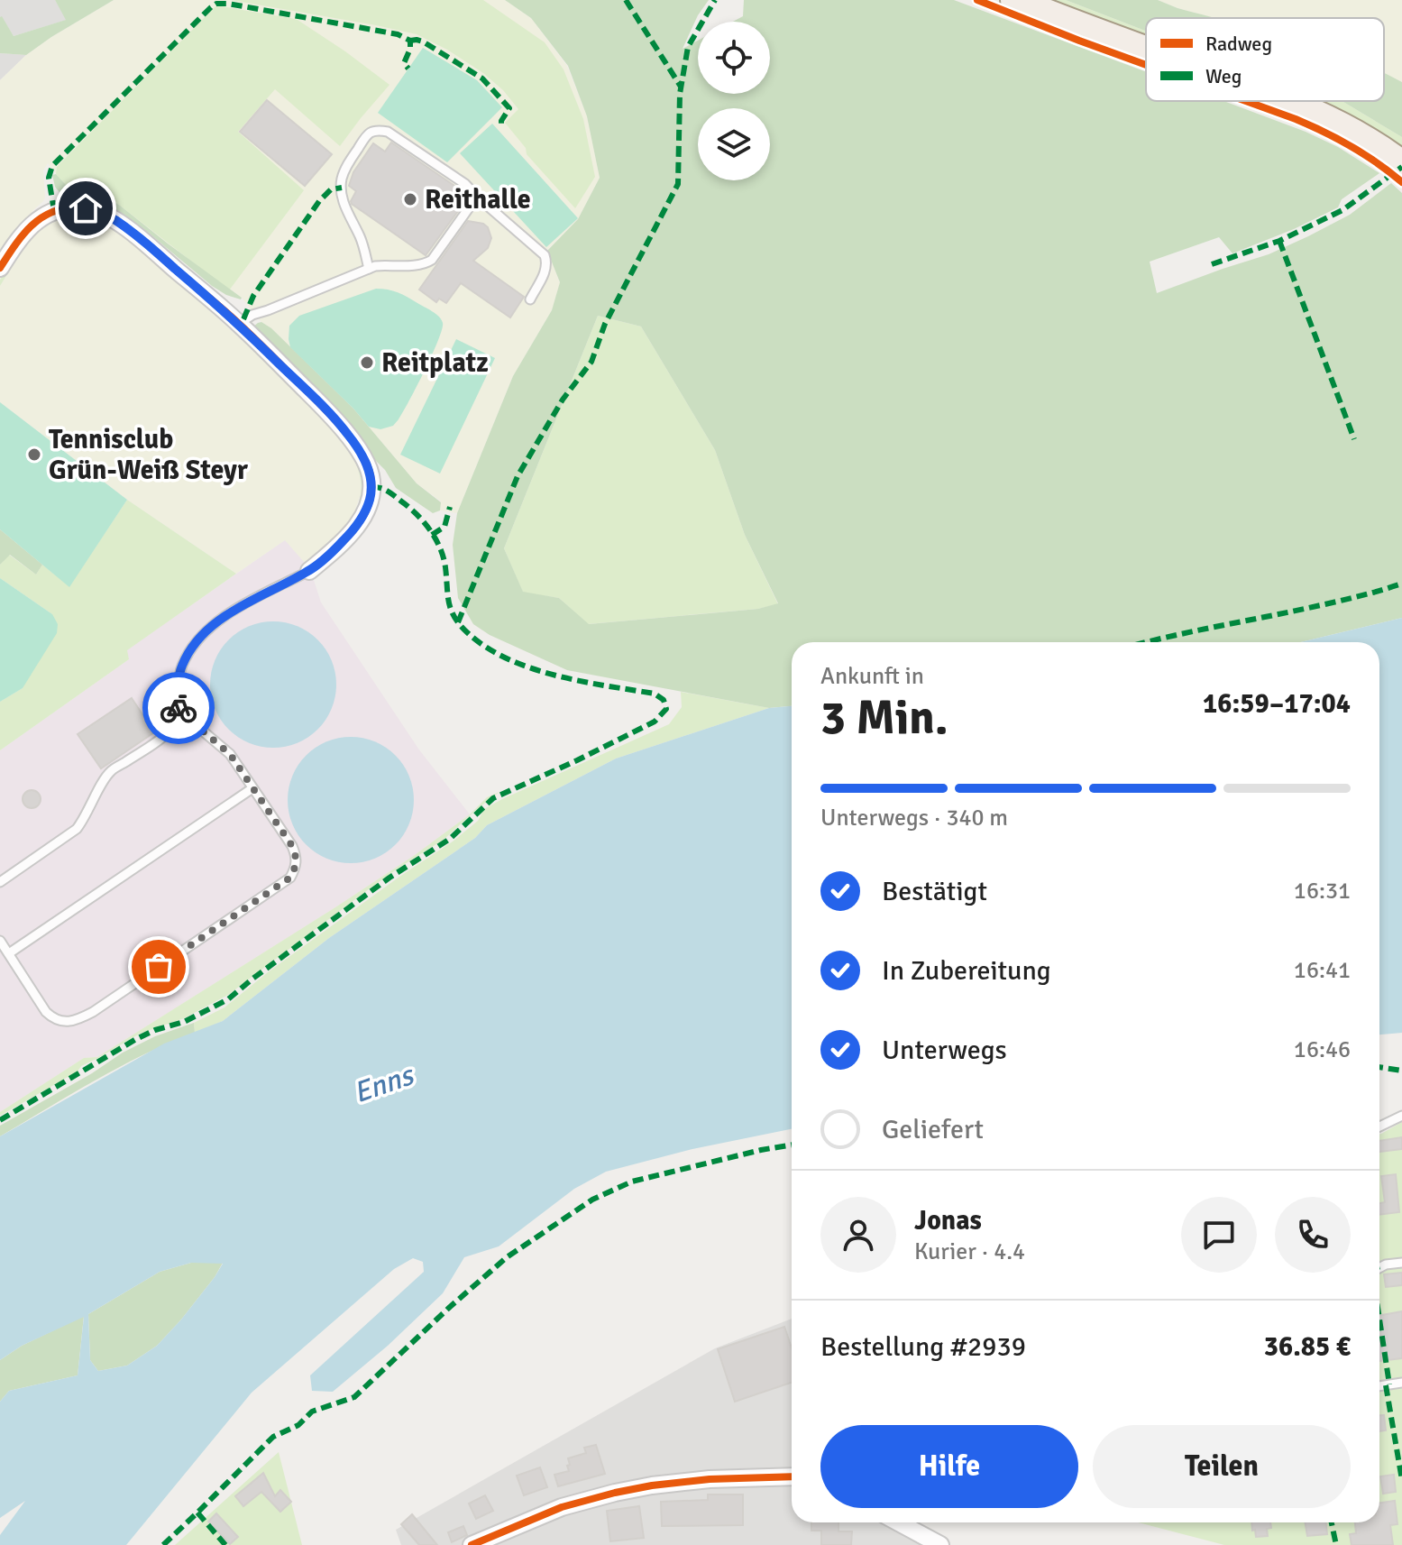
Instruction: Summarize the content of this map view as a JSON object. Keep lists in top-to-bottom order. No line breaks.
{"water":["Enns"],"places":["Reithalle","Reitplatz","Tennisclub Grün-Weiß Steyr"],"legend":["Radweg","Weg"],"page":{"heading":["3 Min.","Ankunft in","16:59–17:04"],"panel":["Jonas","Kurier · 4.4","Bestellung #2939","36.85 €"],"bar":"Unterwegs · 340 m","list":[["Bestätigt","16:31"],["In Zubereitung","16:41"],["Unterwegs","16:46"],"Geliefert"],"buttons":["Hilfe","Teilen"]}}
